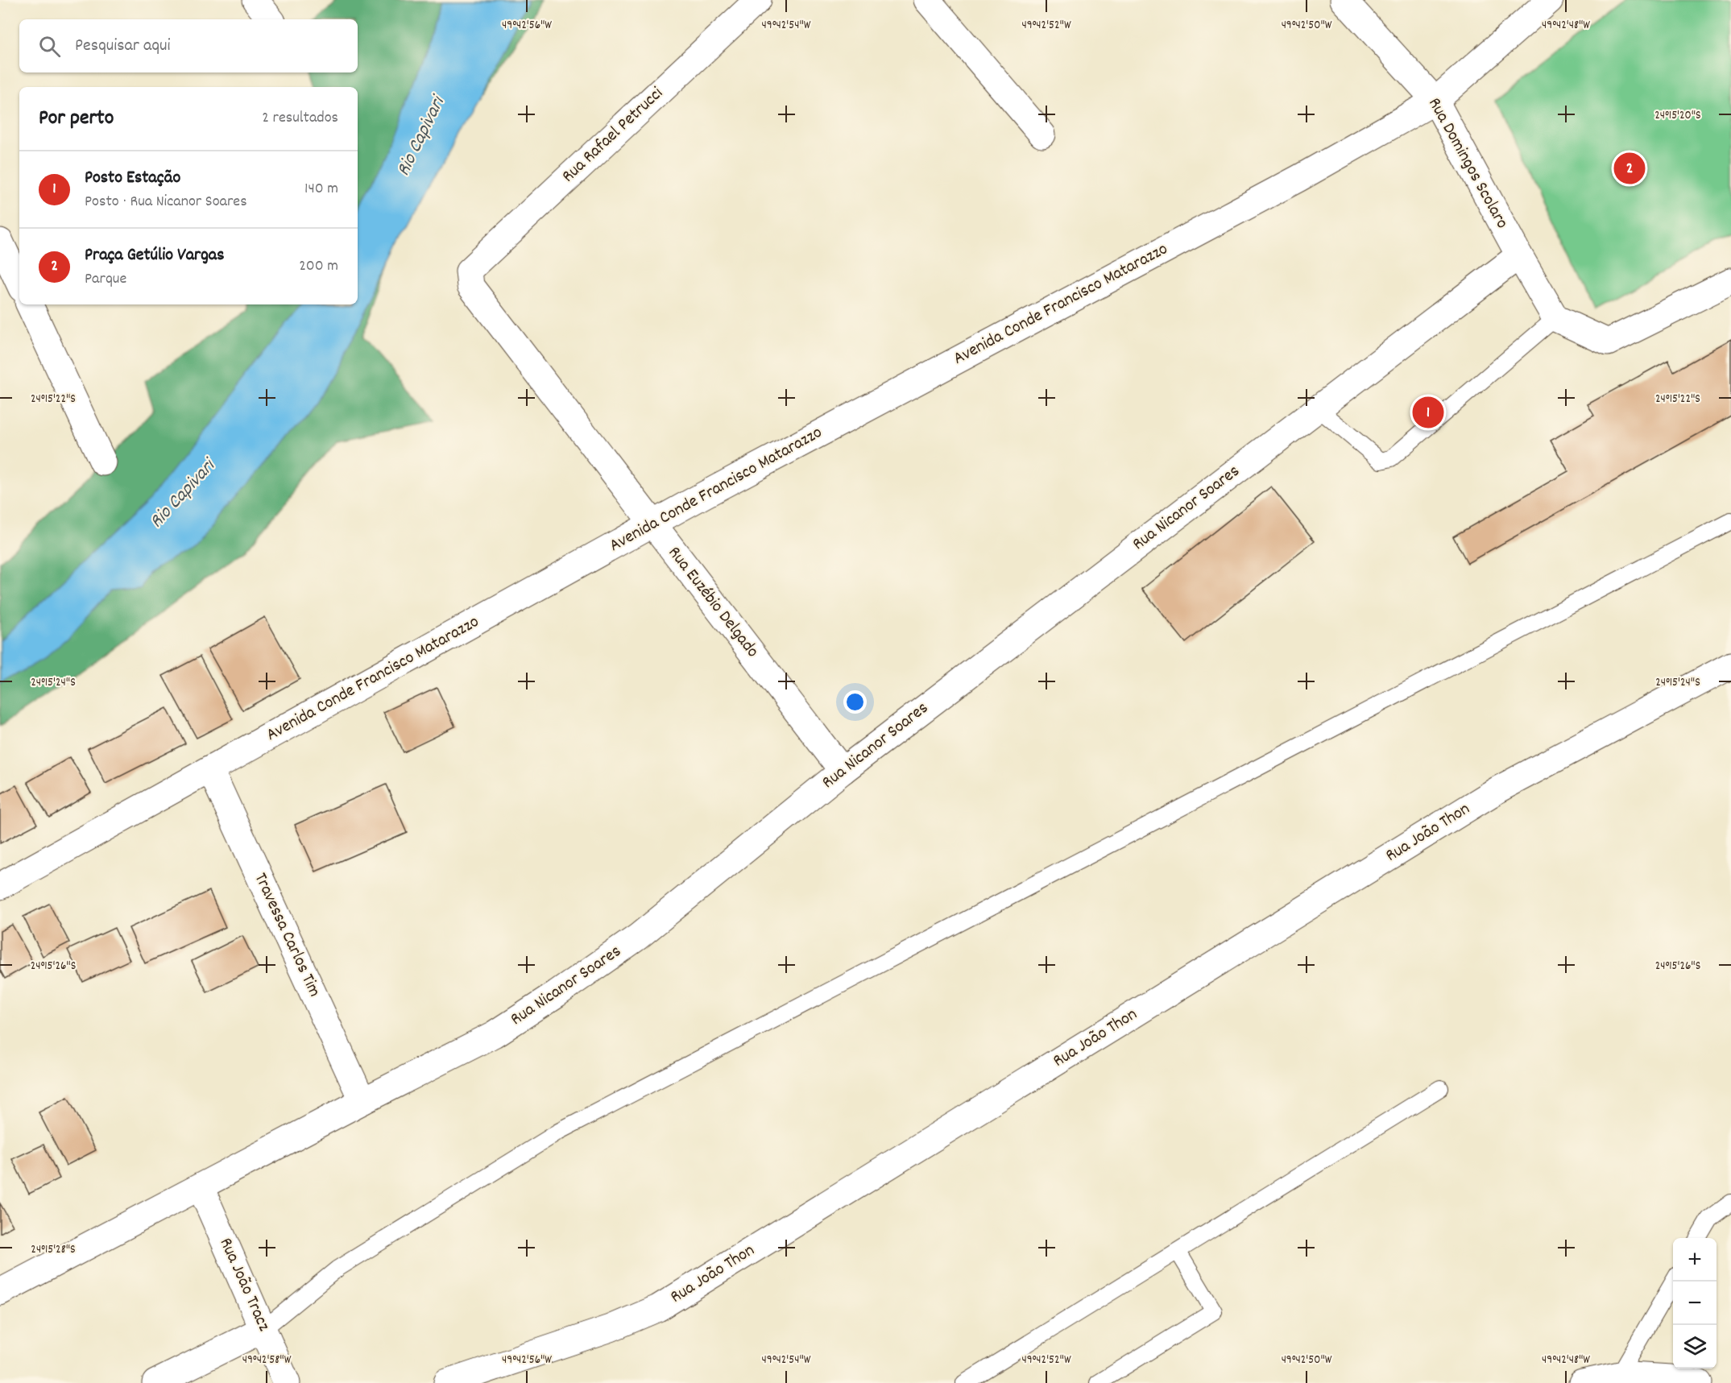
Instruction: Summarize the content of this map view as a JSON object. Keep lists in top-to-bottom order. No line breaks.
{"streets":{"street":["Rua Rafael Petrucci","Rua Domingos Scolaro","Avenida Conde Francisco Matarazzo","Rua Nicanor Soares","Rua Euzébio Delgado","Rua João Thon","Travessa Carlos Tim","Rua João Tracz"]},"crossings":[["Rua Rafael Petrucci","Rua Euzébio Delgado"],["Rua Domingos Scolaro","Avenida Conde Francisco Matarazzo"],["Rua Domingos Scolaro","Rua Nicanor Soares"],["Avenida Conde Francisco Matarazzo","Rua Euzébio Delgado"],["Avenida Conde Francisco Matarazzo","Travessa Carlos Tim"],["Rua Nicanor Soares","Rua Euzébio Delgado"],["Rua Nicanor Soares","Travessa Carlos Tim"],["Rua Nicanor Soares","Rua João Tracz"]],"water":["Rio Capivari"],"page":{"search":"Pesquisar aqui","heading":["Por perto","2 resultados"],"list":[{"mark":"1","name":"Posto Estação","note":"Posto · Rua Nicanor Soares","value":"140 m"},{"mark":"2","name":"Praça Getúlio Vargas","note":"Parque","value":"200 m"}],"pins":["2","1"],"map_buttons":["+","−"]},"coordinates":["49°42'56\"W","49°42'54\"W","49°42'52\"W","49°42'50\"W","49°42'48\"W","24°15'20\"S","24°15'22\"S","24°15'24\"S","24°15'26\"S","24°15'28\"S","49°42'58\"W"]}
